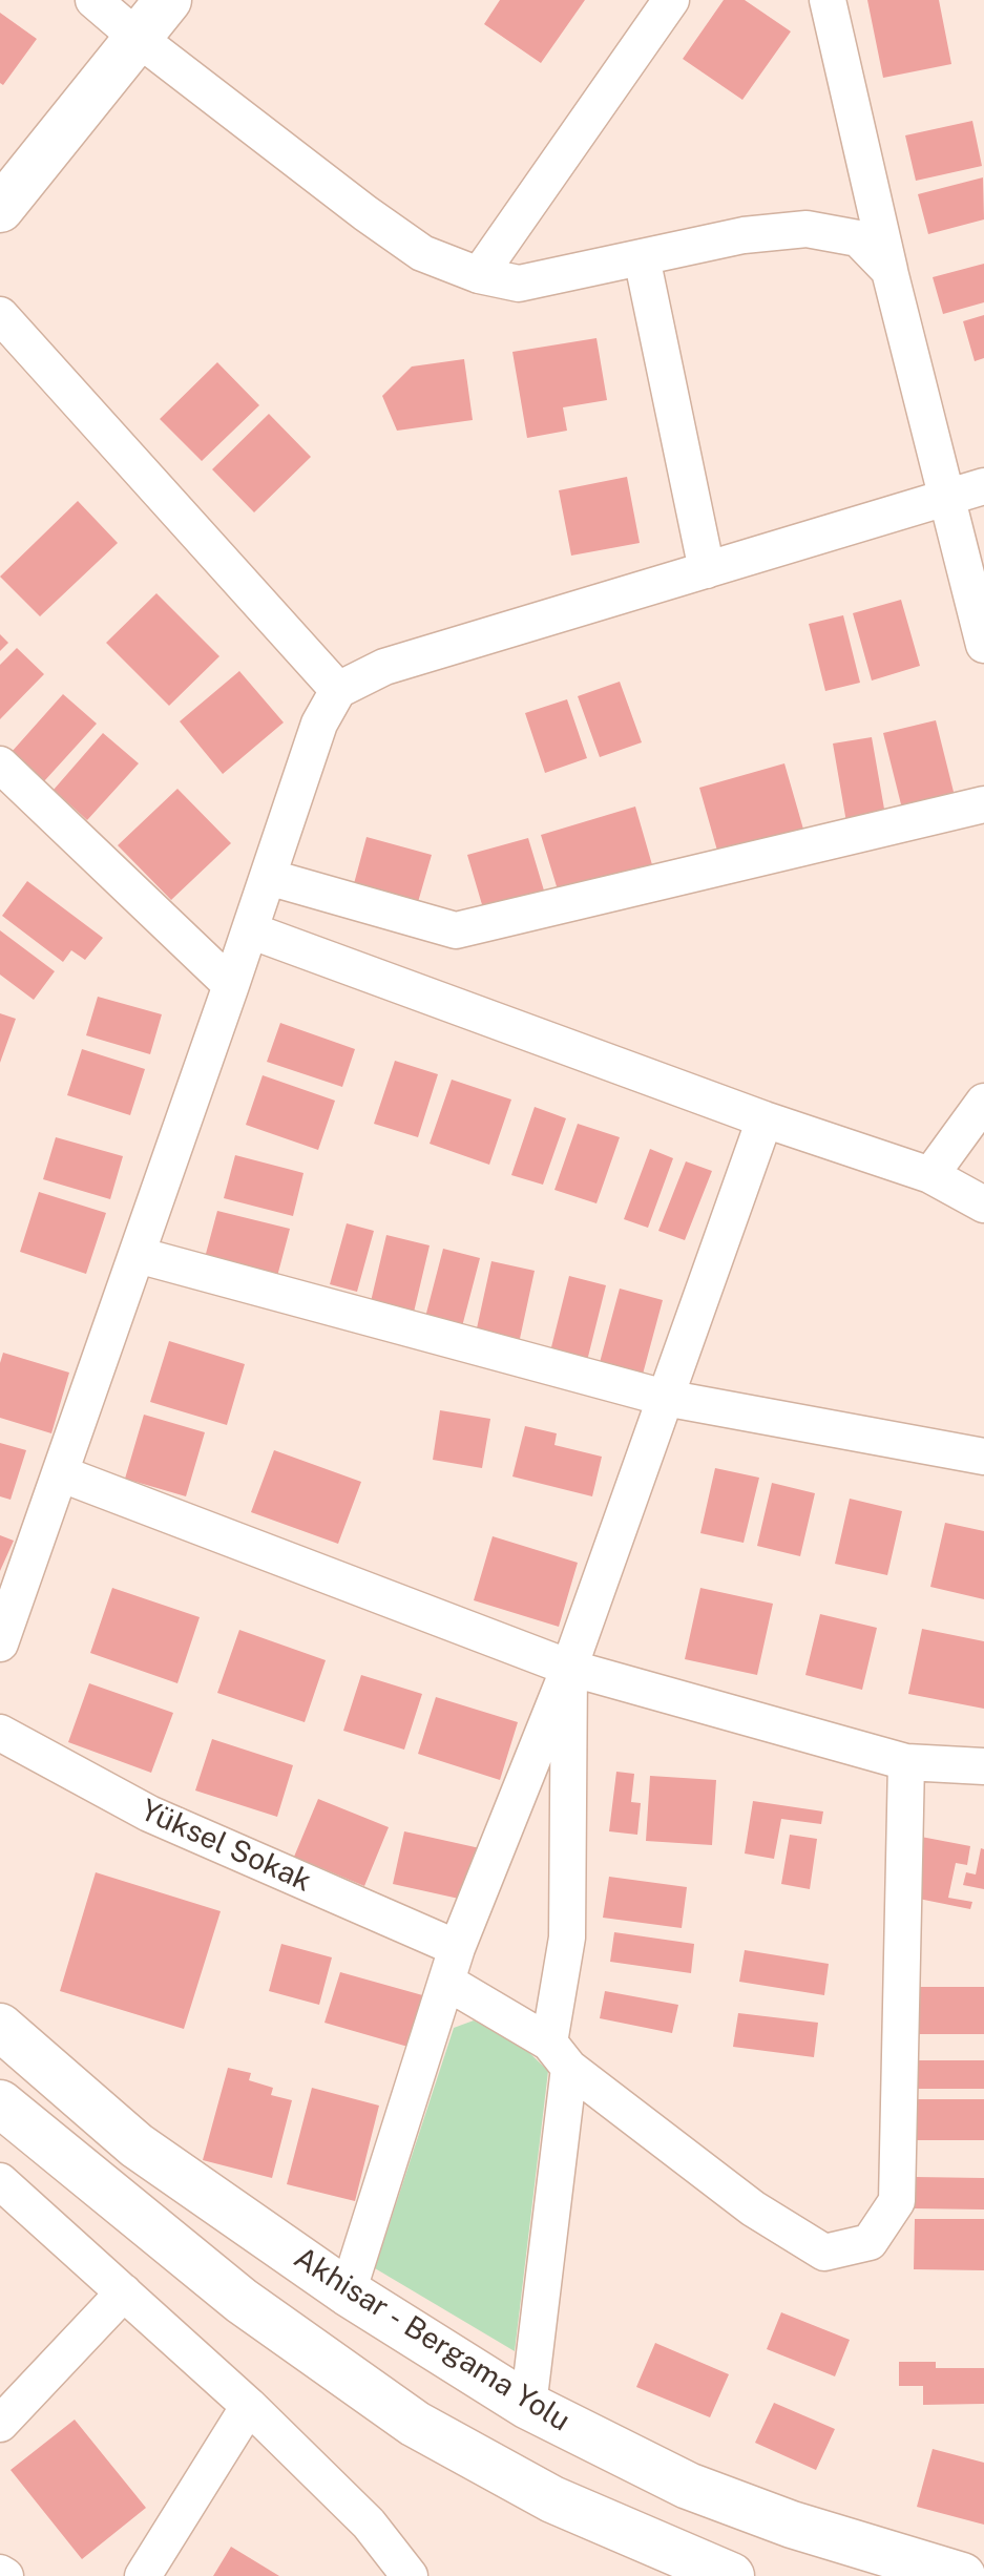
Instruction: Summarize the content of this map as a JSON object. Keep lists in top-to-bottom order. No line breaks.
{"streets":{"main road":["Akhisar - Bergama Yolu"],"street":["Yüksel Sokak"]}}
